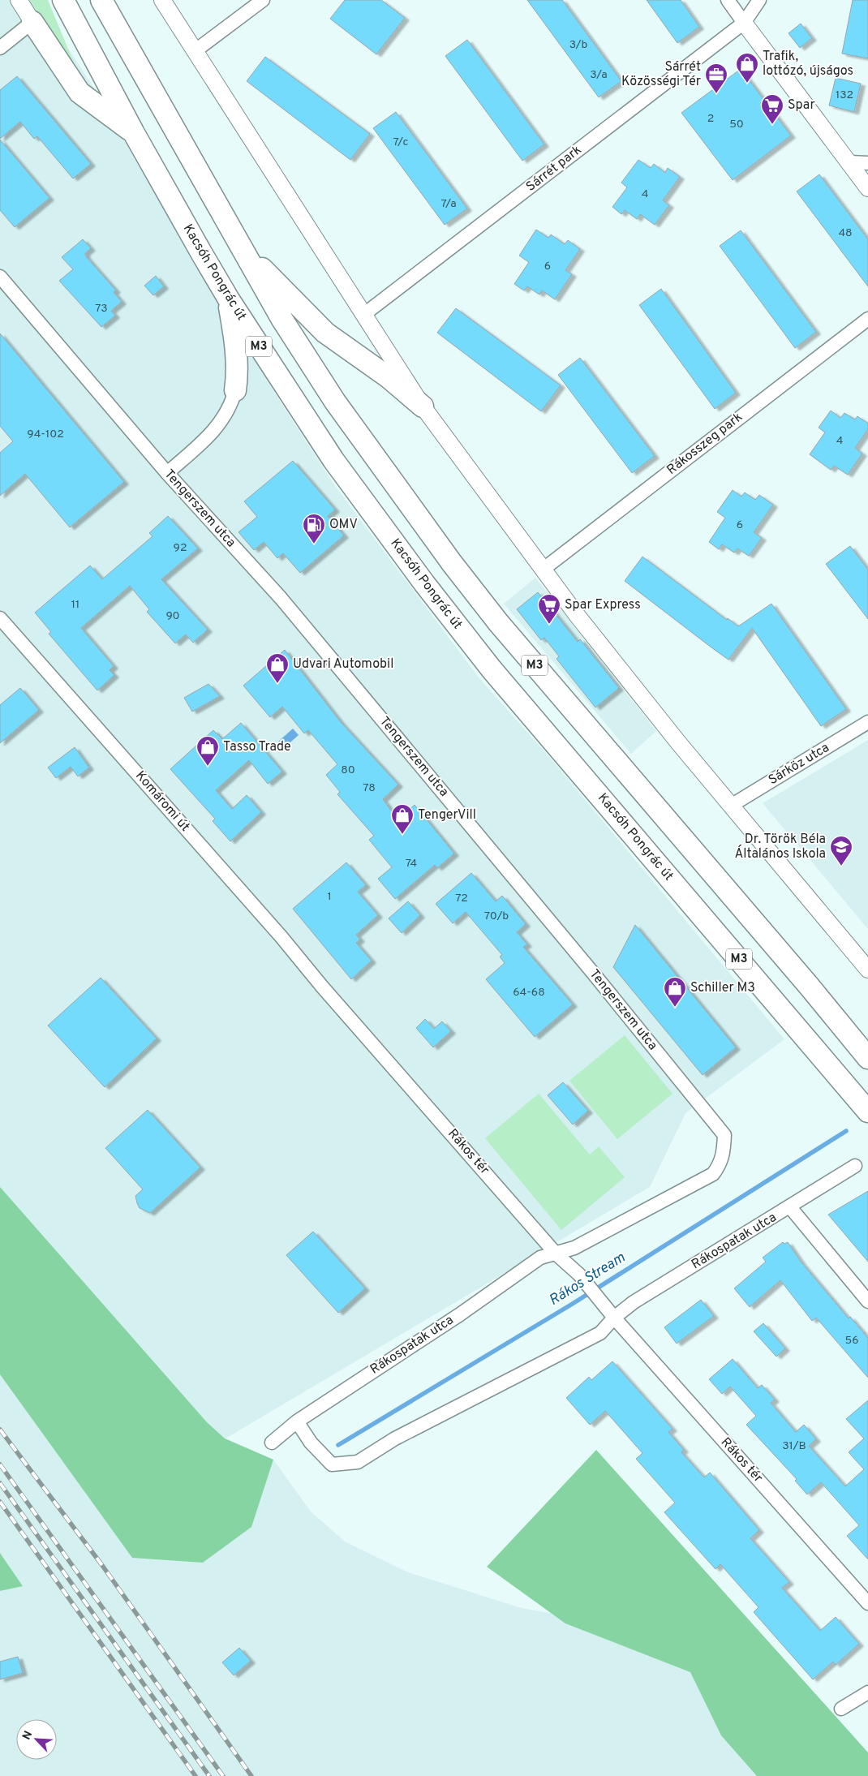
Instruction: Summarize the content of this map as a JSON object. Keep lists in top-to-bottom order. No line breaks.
{"streets":{"main road":["Kacsóh Pongrác út","M3"],"street":["Sárrét park","Rákosszeg park","Tengerszem utca","Sárköz utca","Komáromi út","Rákos tér","Rákospatak utca"]},"crossings":[["Tengerszem utca","Rákos tér"],["Tengerszem utca","Rákospatak utca"],["Komáromi út","Rákos tér"],["Rákos tér","Rákospatak utca"]],"water":["Rákos Stream"],"places":{"shop":["Trafik, lottózó, újságos","Udvari Automobil","Tasso Trade","TengerVill","Schiller M3"],"office":["Sárrét Közösségi Tér"],"supermarket":["Spar","Spar Express"],"fuel station":["OMV"],"school or university":["Dr. Török Béla Általános Iskola"]},"house_numbers":["3/b","3/a","132","2","50","7/c","4","7/a","48","6","73","94-102","4","6","92","11","90","80","78","74","1","72","70/b","64-68","56","31/B"],"north":"top left"}
